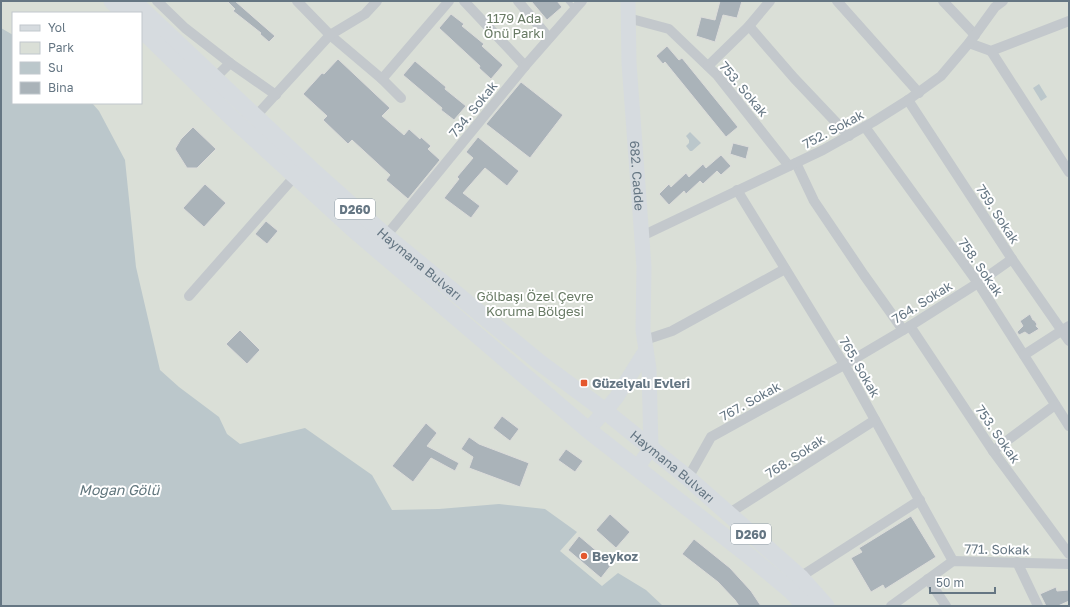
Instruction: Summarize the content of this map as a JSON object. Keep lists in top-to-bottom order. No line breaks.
{"streets":{"highway":["D260","Haymana Bulvarı"],"main road":["682. Cadde"],"street":["753. Sokak","734. Sokak","752. Sokak","759. Sokak","758. Sokak","764. Sokak","765. Sokak","767. Sokak","768. Sokak","771. Sokak"]},"crossings":[["753. Sokak","752. Sokak"],["753. Sokak","682. Cadde"],["753. Sokak","764. Sokak"],["734. Sokak","Haymana Bulvarı"],["752. Sokak","682. Cadde"],["752. Sokak","759. Sokak"],["752. Sokak","758. Sokak"],["752. Sokak","765. Sokak"],["682. Cadde","Haymana Bulvarı"],["759. Sokak","764. Sokak"],["Haymana Bulvarı","767. Sokak"],["Haymana Bulvarı","768. Sokak"],["758. Sokak","764. Sokak"],["764. Sokak","765. Sokak"],["764. Sokak","767. Sokak"],["765. Sokak","767. Sokak"],["765. Sokak","768. Sokak"],["765. Sokak","771. Sokak"]],"water":["Mogan Gölü"],"parks":["1179 Ada Önü Parkı","Gölbaşı Özel Çevre Koruma Bölgesi"],"places":{"transit":["Güzelyalı Evleri"],"other":["Beykoz"]},"legend":["Yol","Park","Su","Bina"],"scale_bar":"50 m"}
